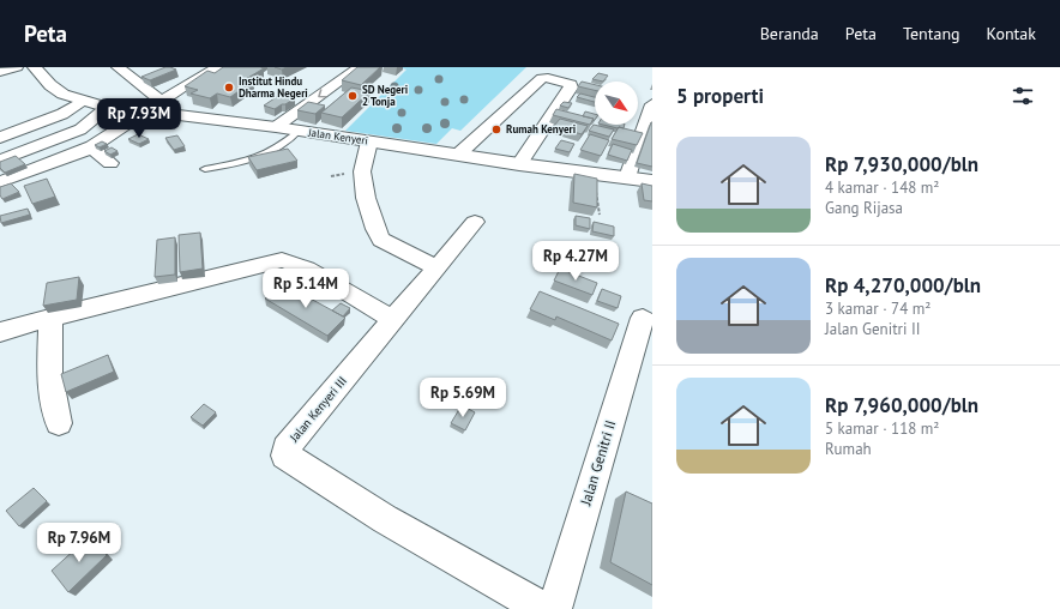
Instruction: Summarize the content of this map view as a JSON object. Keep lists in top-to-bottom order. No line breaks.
{"streets":{"street":["Jalan Kenyeri","Jalan Kenyeri III","Jalan Genitri II"]},"places":["Institut Hindu Dharma Negeri","SD Negeri 2 Tonja","Rumah Kenyeri"],"north":"bottom right","page":{"header":"Peta","nav":["Beranda","Peta","Tentang","Kontak"],"heading":"5 properti","price":["Rp 7.93M","Rp 4.27M","Rp 5.14M","Rp 5.69M","Rp 7.96M"],"list":[{"name":"Rp 7,930,000/bln","note":"4 kamar · 148 m² · Gang Rijasa"},{"name":"Rp 4,270,000/bln","note":"3 kamar · 74 m² · Jalan Genitri II"},{"name":"Rp 7,960,000/bln","note":"5 kamar · 118 m² · Rumah"}]}}
